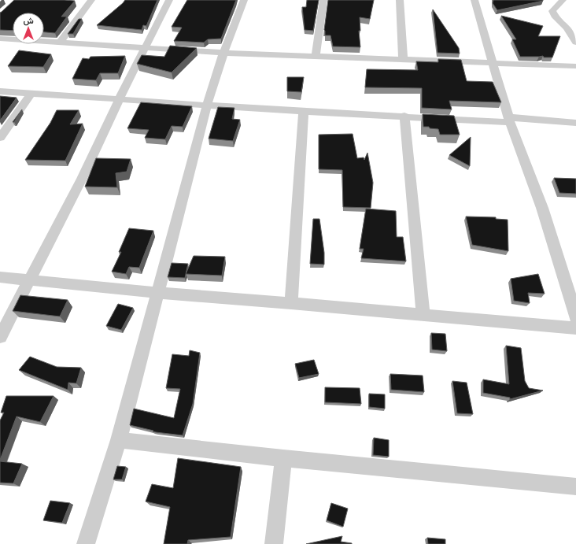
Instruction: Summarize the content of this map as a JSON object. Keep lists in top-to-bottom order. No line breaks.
{"north":"top"}
